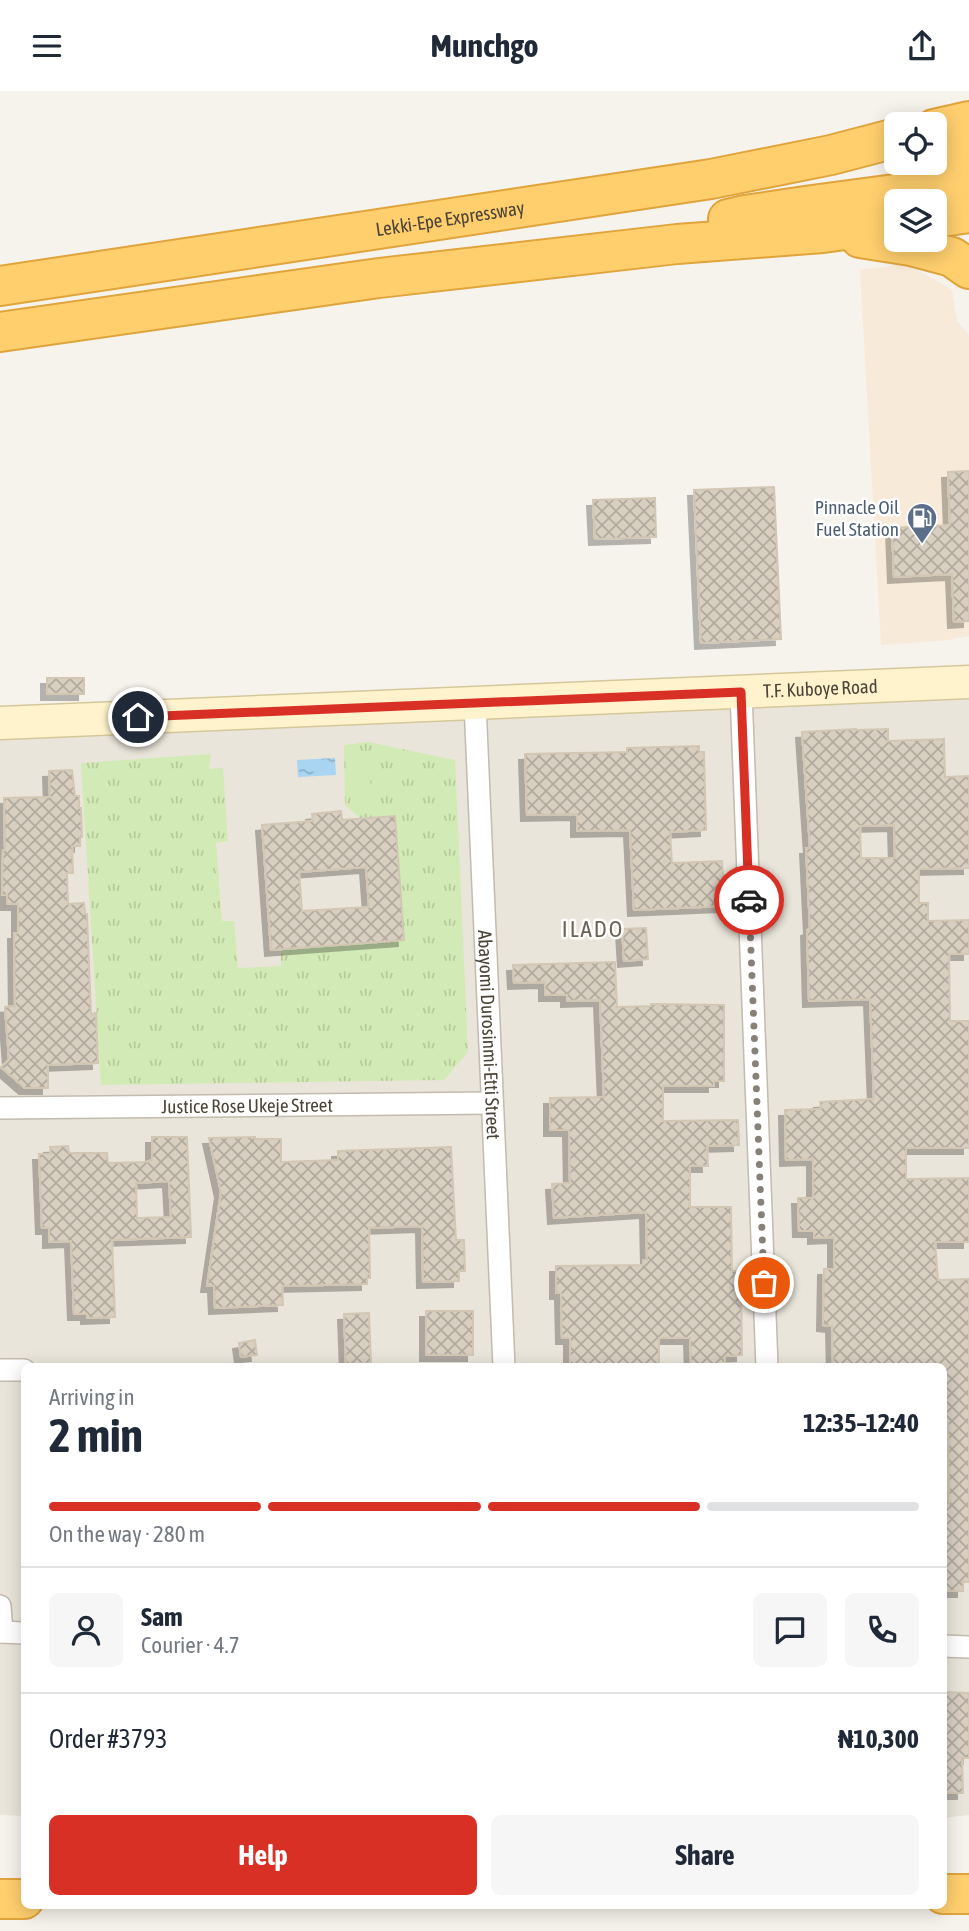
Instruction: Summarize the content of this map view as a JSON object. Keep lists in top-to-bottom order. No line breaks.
{"streets":{"highway":["Lekki-Epe Expressway"],"street":["T.F. Kuboye Road","Abayomi Durosinmi-Etti Street","Justice Rose Ukeje Street"]},"crossings":[["T.F. Kuboye Road","Abayomi Durosinmi-Etti Street"],["Abayomi Durosinmi-Etti Street","Justice Rose Ukeje Street"]],"districts":["ILADO"],"places":{"fuel station":["Pinnacle Oil Fuel Station"]},"page":{"header":"Munchgo","heading":["2 min","Arriving in","12:35–12:40"],"panel":["Sam","Courier · 4.7","Order #3793","₦10,300"],"bar":"On the way · 280 m","buttons":["Help","Share"]}}
